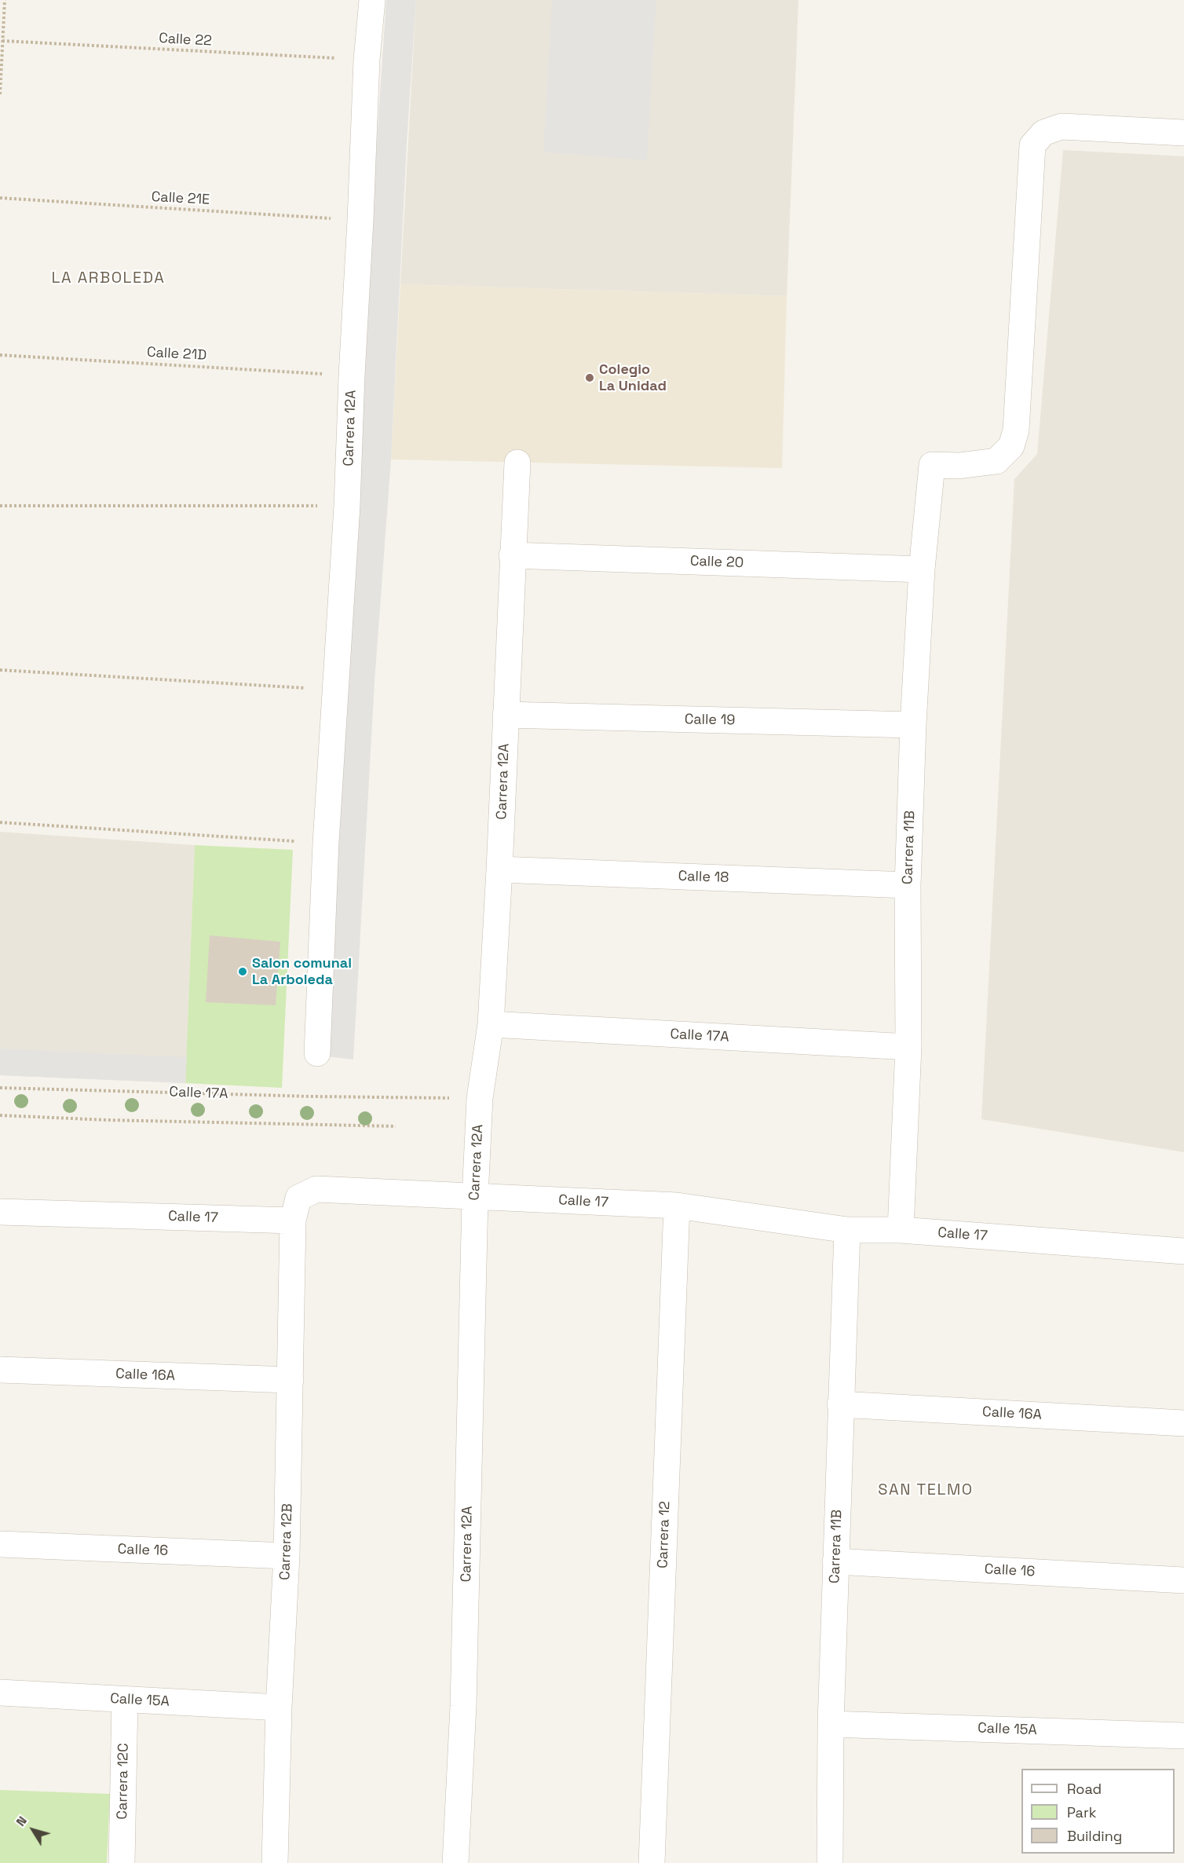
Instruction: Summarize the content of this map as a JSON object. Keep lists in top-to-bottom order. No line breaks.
{"streets":{"street":["Carrera 12A","Calle 20","Calle 19","Carrera 11B","Calle 18","Calle 17A","Calle 17","Calle 16A","Carrera 12","Carrera 12B","Calle 16","Calle 15A","Carrera 12C"],"path":["Calle 22","Calle 21E","Calle 21D"]},"crossings":[["Calle 22","Carrera 12A"],["Calle 21E","Carrera 12A"],["Calle 21D","Carrera 12A"],["Carrera 12A","Calle 20"],["Carrera 12A","Calle 19"],["Carrera 12A","Calle 18"],["Carrera 12A","Calle 17A"],["Carrera 12A","Calle 17"],["Calle 20","Carrera 11B"],["Calle 19","Carrera 11B"],["Carrera 11B","Calle 18"],["Carrera 11B","Calle 17A"],["Carrera 11B","Calle 17"],["Carrera 11B","Calle 16A"],["Carrera 11B","Calle 16"],["Carrera 11B","Calle 15A"],["Calle 17","Carrera 12"],["Calle 17","Carrera 12B"],["Calle 16A","Carrera 12B"],["Carrera 12B","Calle 16"],["Carrera 12B","Calle 15A"],["Calle 15A","Carrera 12C"]],"districts":["LA ARBOLEDA","SAN TELMO"],"places":["Colegio La Unidad","Salon comunal La Arboleda"],"legend":["Road","Park","Building"],"north":"top left"}
